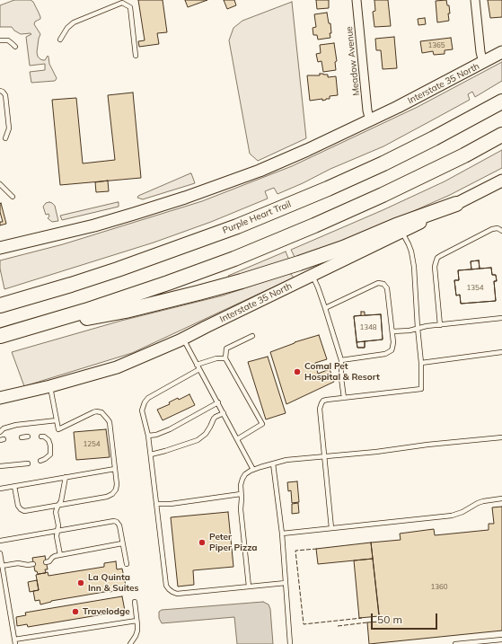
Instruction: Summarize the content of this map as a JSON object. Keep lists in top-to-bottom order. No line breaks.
{"streets":{"highway":["Purple Heart Trail"],"main road":["Interstate 35 North"],"street":["Meadow Avenue"]},"crossings":[["Meadow Avenue","Interstate 35 North"]],"places":["Comal Pet Hospital & Resort","Peter Piper Pizza","La Quinta Inn & Suites","Travelodge"],"house_numbers":["1365","1354","1348","1254","1360"],"scale_bar":"50 m"}
